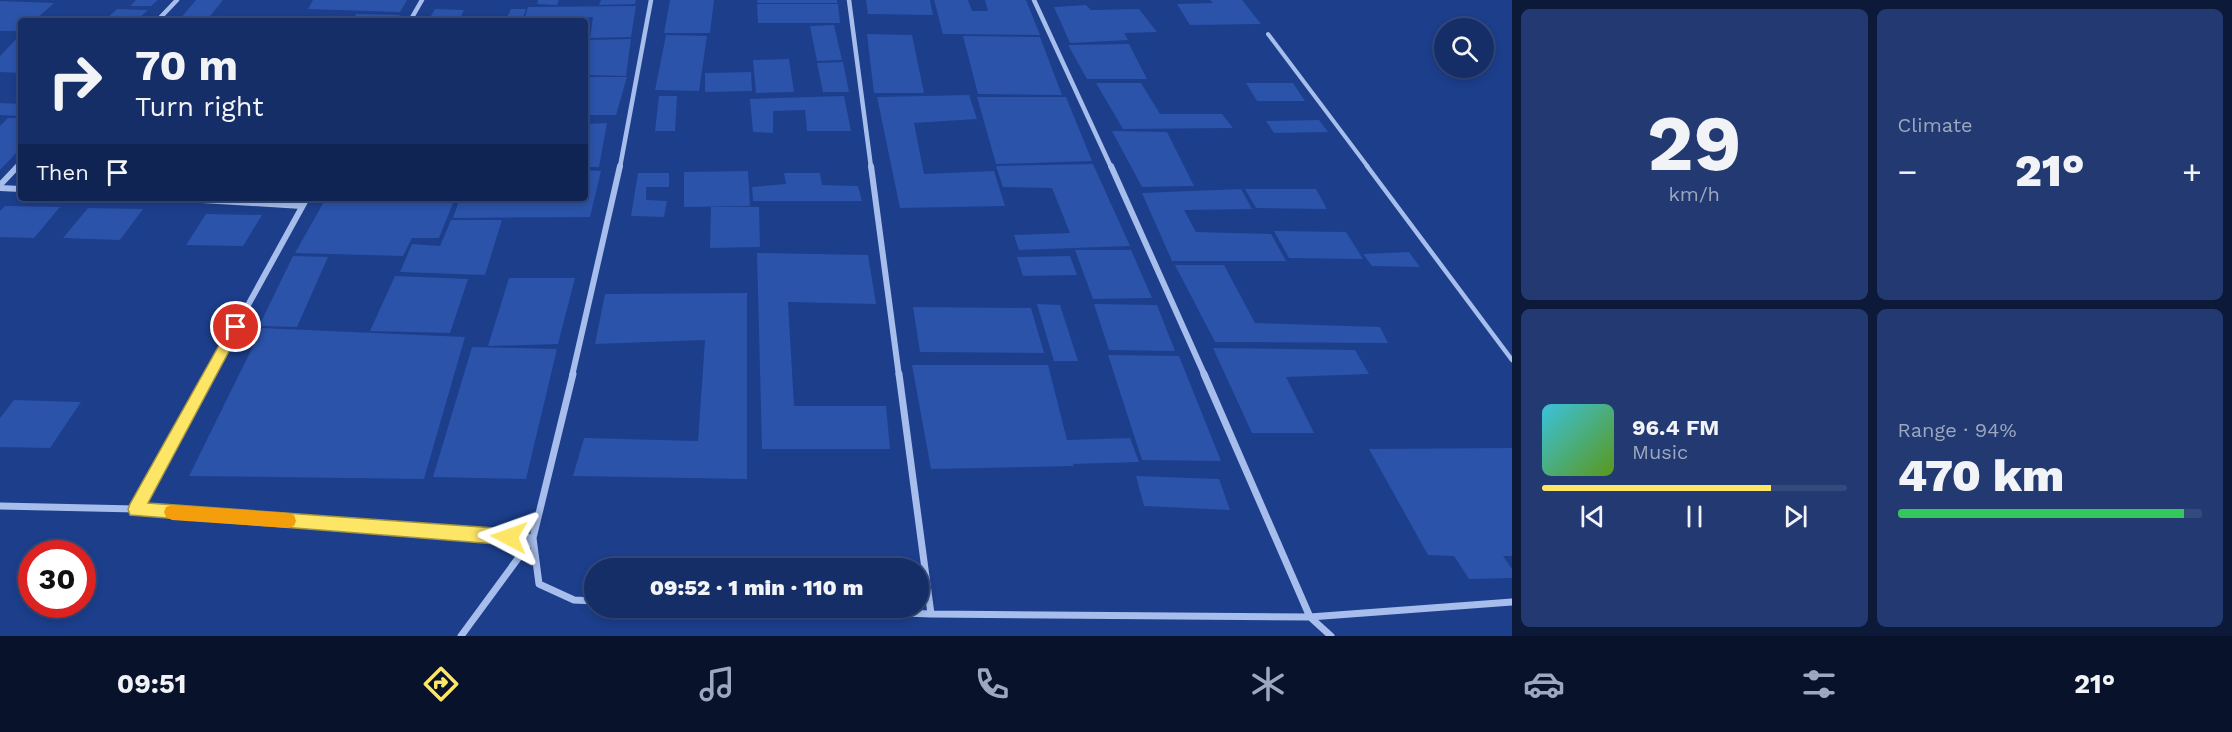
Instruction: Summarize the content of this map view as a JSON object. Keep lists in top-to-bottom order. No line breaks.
{"page":{"tile":[["29","km/h"],"Climate",["Range · 94%","470 km"]],"turn":["70 m","Turn right"],"then":"Then","heat":["−","21°","+"],"song":["96.4 FM","Music"],"limit":"30","trip":"09:52 · 1 min · 110 m","tabs":["09:51","21°"]}}
